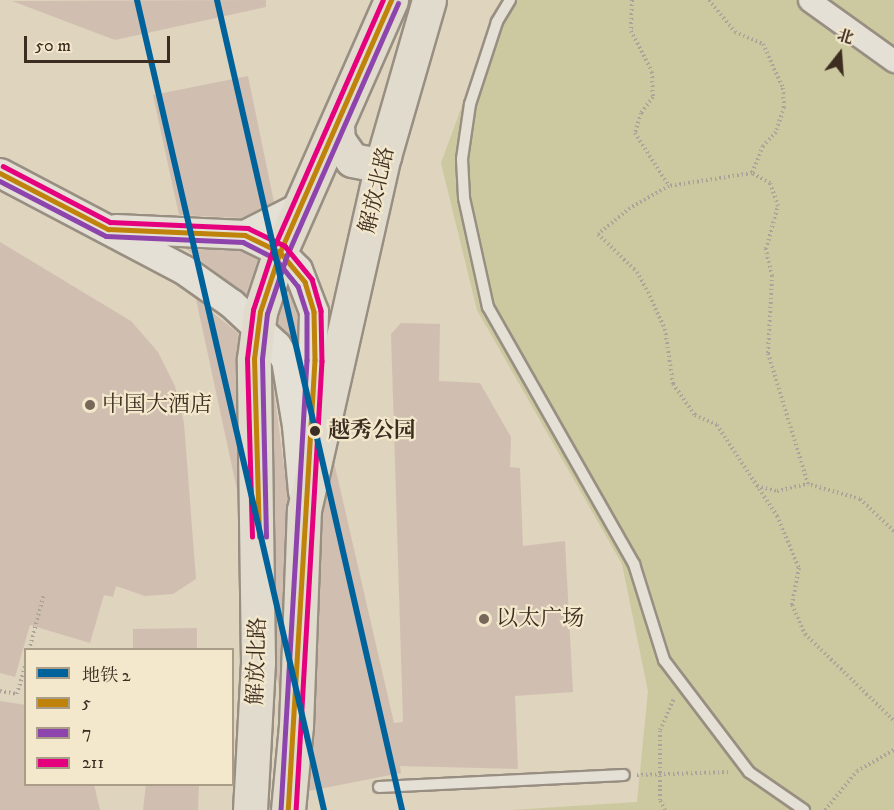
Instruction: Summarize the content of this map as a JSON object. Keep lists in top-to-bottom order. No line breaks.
{"streets":{"main road":["解放北路"]},"places":["中国大酒店","越秀公园","以太广场"],"lines":["metro line 2","transit line 5","transit line 211","transit line 7"],"legend":["地铁 2","5","7","211"],"scale_bar":"50 m","north":"top"}
